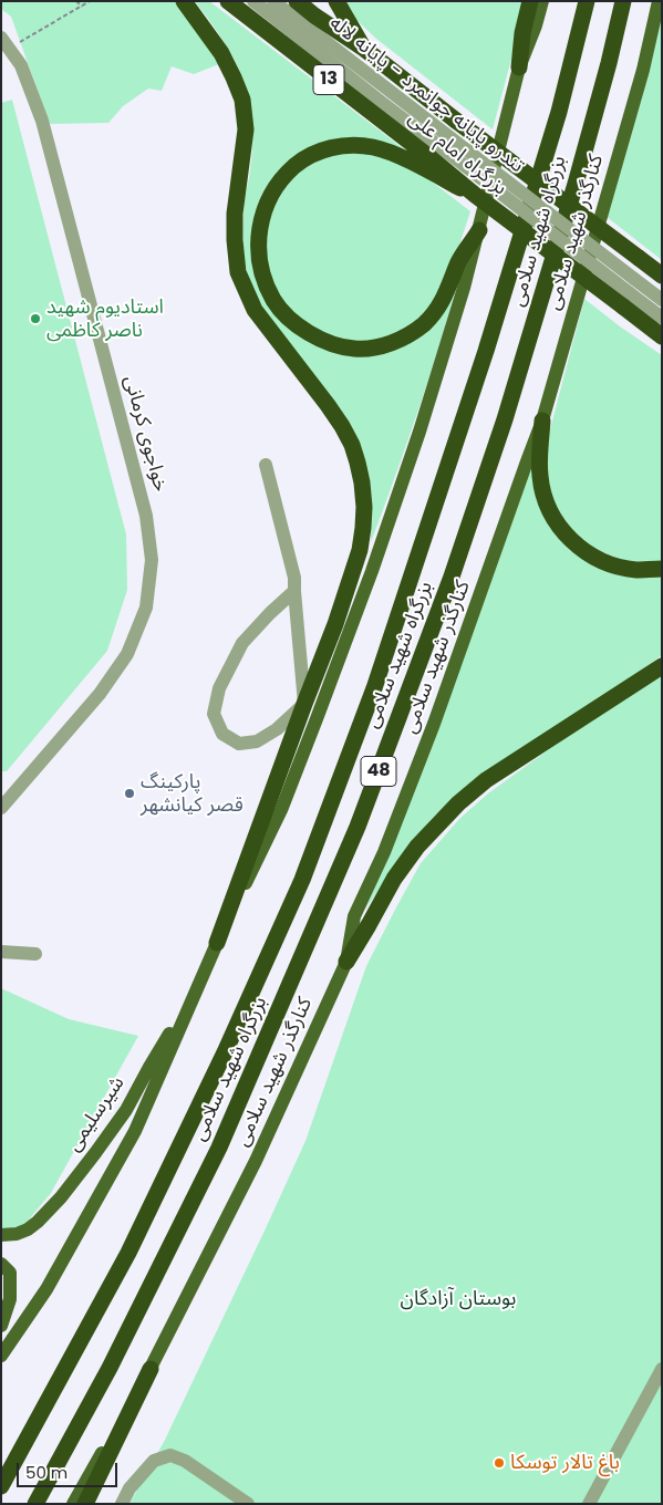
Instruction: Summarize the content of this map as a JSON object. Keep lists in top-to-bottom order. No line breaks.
{"streets":{"highway":["13","بزرگراه امام علی","بزرگراه شهید سلامی","48"],"main road":["کنارگذر شهید سلامی","شیرسلیمی"],"street":["تندرو پایانه جوانمرد - پایانه لاله","خواجوی کرمانی"]},"parks":["بوستان آزادگان"],"places":["استادیوم شهید ناصر کاظمی","پارکینگ قصر کیانشهر","باغ تالار توسکا"],"scale_bar":"50 m"}
